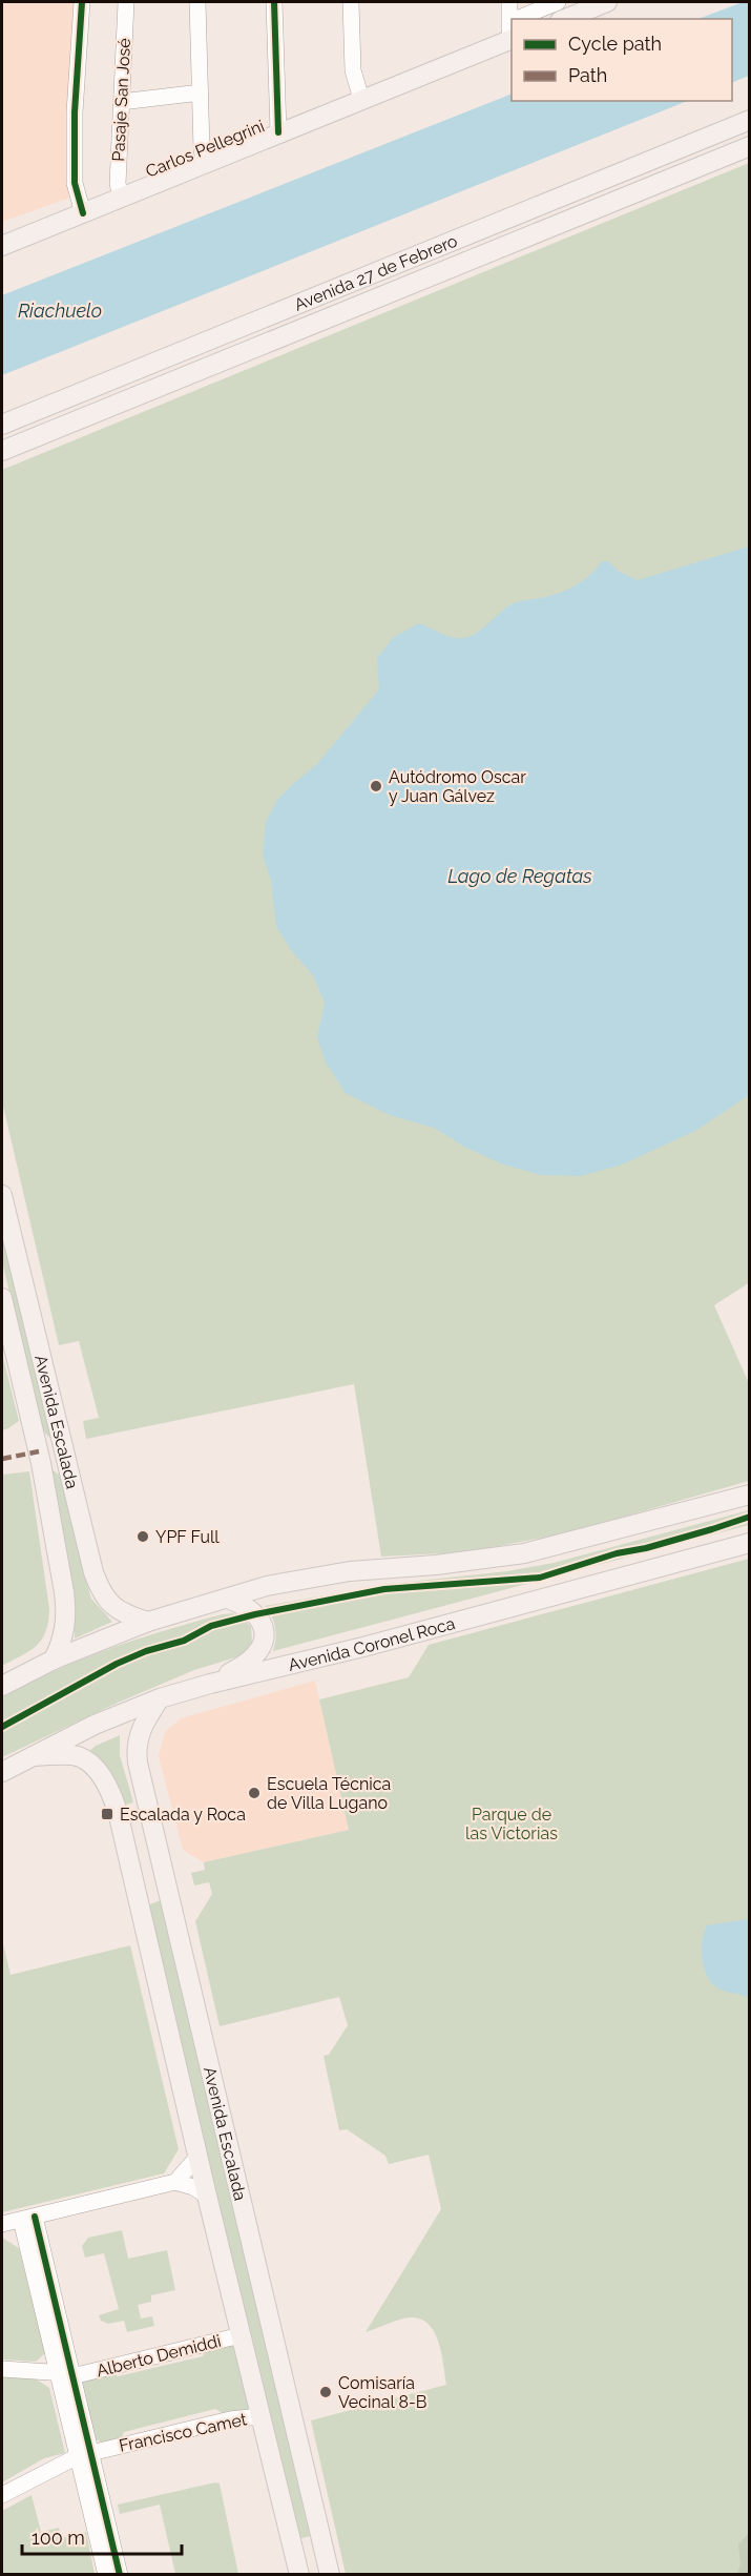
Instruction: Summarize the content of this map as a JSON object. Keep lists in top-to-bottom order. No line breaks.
{"streets":{"main road":["Carlos Pellegrini","Avenida 27 de Febrero","Avenida Escalada","Avenida Coronel Roca"],"street":["Pasaje San José","Alberto Demiddi","Francisco Camet"]},"crossings":[["Pasaje San José","Carlos Pellegrini"],["Avenida Escalada","Avenida Coronel Roca"],["Avenida Escalada","Alberto Demiddi"],["Avenida Escalada","Francisco Camet"]],"water":["Riachuelo","Lago de Regatas"],"parks":["Parque de las Victorias"],"places":{"other":["Autódromo Oscar y Juan Gálvez","YPF Full","Escuela Técnica de Villa Lugano","Comisaría Vecinal 8-B"],"transit":["Escalada y Roca"]},"legend":["Cycle path","Path"],"scale_bar":"100 m"}
